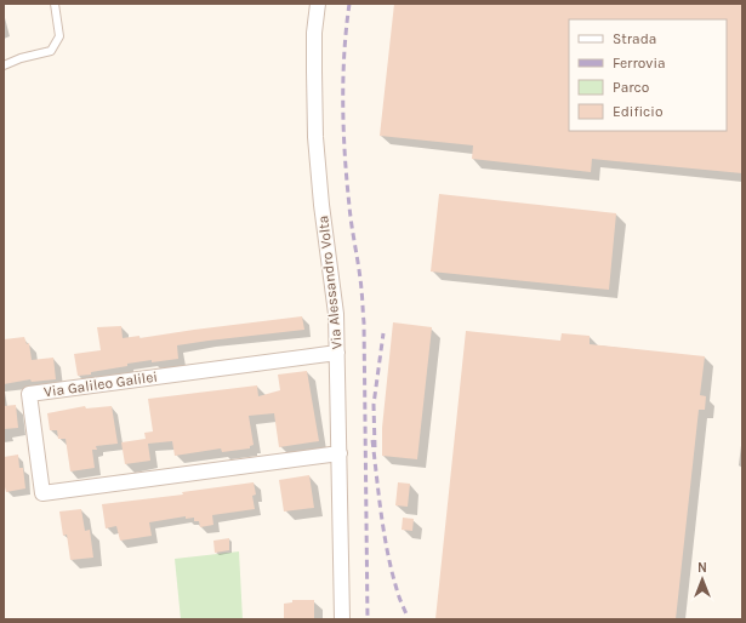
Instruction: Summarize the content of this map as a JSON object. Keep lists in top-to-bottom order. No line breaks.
{"streets":{"street":["Via Alessandro Volta","Via Galileo Galilei"]},"crossings":[["Via Alessandro Volta","Via Galileo Galilei"]],"legend":["Strada","Ferrovia","Parco","Edificio"],"north":"top"}
